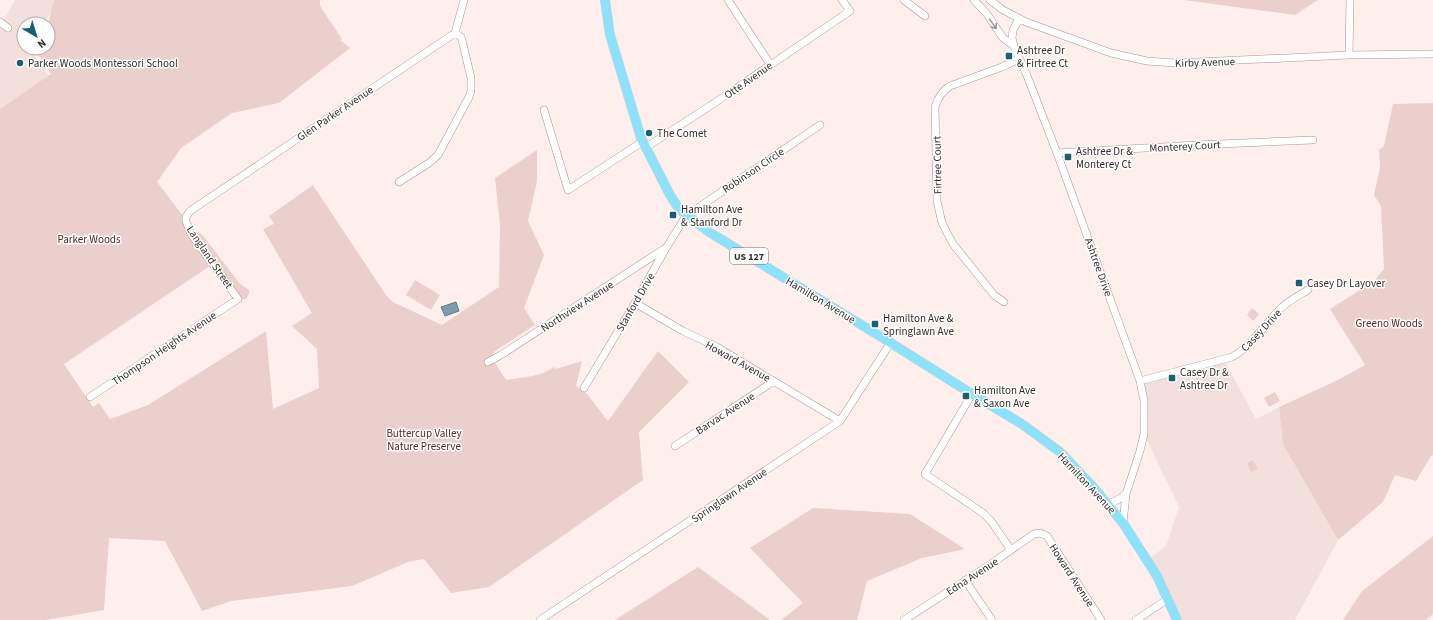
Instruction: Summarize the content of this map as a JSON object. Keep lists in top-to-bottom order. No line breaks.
{"streets":{"main road":["US 127","Hamilton Avenue"],"street":["Kirby Avenue","Otte Avenue","Glen Parker Avenue","Monterey Court","Firtree Court","Robinson Circle","Langland Street","Ashtree Drive","Stanford Drive","Northview Avenue","Casey Drive","Thompson Heights Avenue","Howard Avenue","Barvac Avenue","Springlawn Avenue","Edna Avenue"]},"crossings":[["Kirby Avenue","Ashtree Drive"],["Otte Avenue","Hamilton Avenue"],["Glen Parker Avenue","Langland Street"],["Monterey Court","Ashtree Drive"],["Firtree Court","Ashtree Drive"],["Robinson Circle","Hamilton Avenue"],["Robinson Circle","Stanford Drive"],["Langland Street","Thompson Heights Avenue"],["Ashtree Drive","Hamilton Avenue"],["Ashtree Drive","Casey Drive"],["Hamilton Avenue","Stanford Drive"],["Hamilton Avenue","Springlawn Avenue"],["Stanford Drive","Northview Avenue"],["Stanford Drive","Howard Avenue"],["Howard Avenue","Barvac Avenue"],["Howard Avenue","Springlawn Avenue"],["Howard Avenue","Edna Avenue"]],"parks":["Parker Woods","Greeno Woods","Buttercup Valley Nature Preserve"],"places":{"transit":["Ashtree Dr & Firtree Ct","Ashtree Dr & Monterey Ct","Hamilton Ave & Stanford Dr","Casey Dr Layover","Hamilton Ave & Springlawn Ave","Casey Dr & Ashtree Dr","Hamilton Ave & Saxon Ave"],"other":["Parker Woods Montessori School","The Comet"]},"north":"bottom right"}
